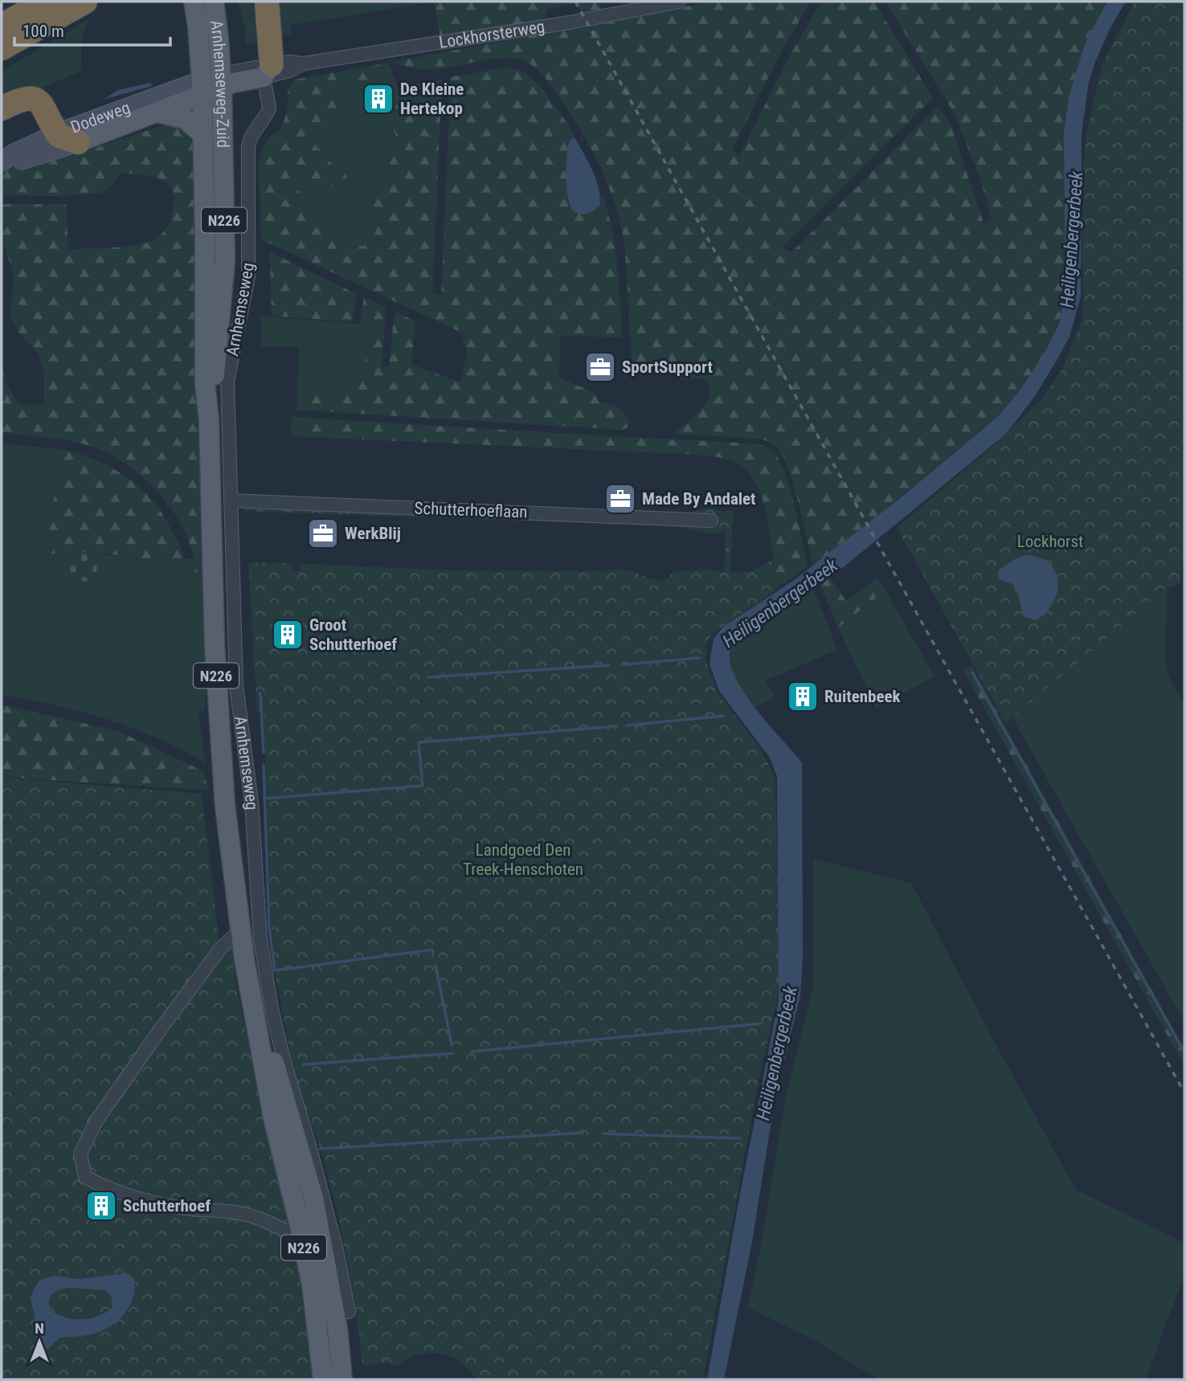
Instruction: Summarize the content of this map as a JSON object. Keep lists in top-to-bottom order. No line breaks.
{"streets":{"main road":["Lockhorsterweg","Arnhemseweg-Zuid","Dodeweg","N226","Arnhemseweg"],"street":["Schutterhoeflaan"]},"crossings":[["Lockhorsterweg","Arnhemseweg-Zuid"],["Lockhorsterweg","Dodeweg"],["Lockhorsterweg","Arnhemseweg"],["Arnhemseweg-Zuid","Dodeweg"],["Arnhemseweg-Zuid","Arnhemseweg"],["Arnhemseweg","Schutterhoeflaan"]],"water":["Heiligenbergerbeek"],"parks":["Lockhorst","Landgoed Den Treek-Henschoten"],"places":{"building":["De Kleine Hertekop","Groot Schutterhoef","Ruitenbeek","Schutterhoef"],"office":["SportSupport","Made By Andalet","WerkBlij"]},"scale_bar":"100 m","north":"top"}
